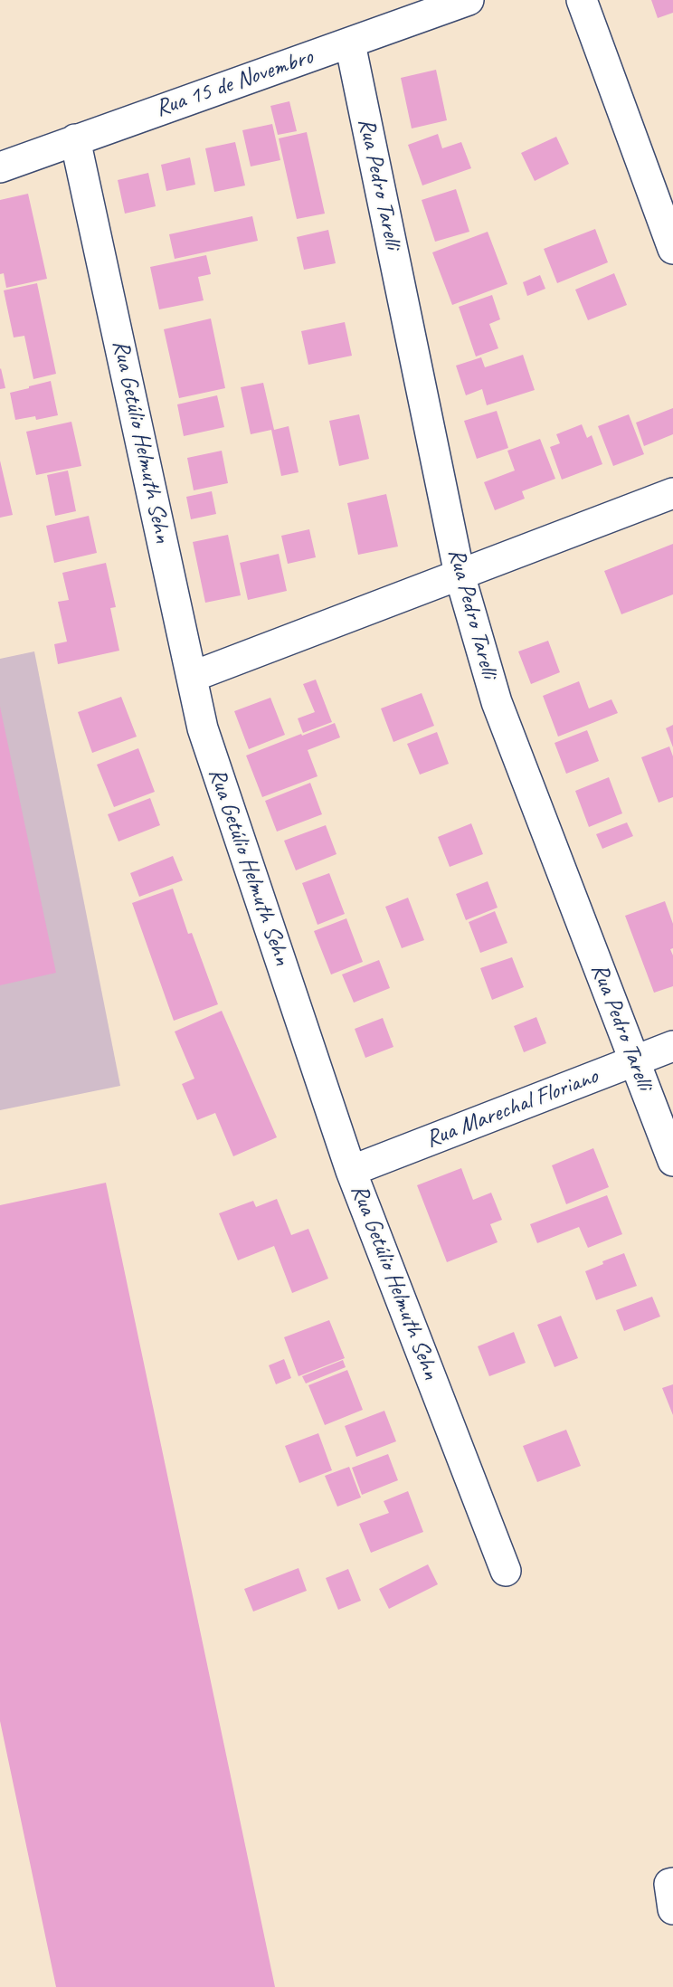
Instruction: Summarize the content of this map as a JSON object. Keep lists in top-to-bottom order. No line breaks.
{"streets":{"street":["Rua 15 de Novembro","Rua Pedro Tarelli","Rua Getúlio Helmuth Sehn","Rua Marechal Floriano"]},"crossings":[["Rua 15 de Novembro","Rua Pedro Tarelli"],["Rua 15 de Novembro","Rua Getúlio Helmuth Sehn"],["Rua Pedro Tarelli","Rua Marechal Floriano"],["Rua Getúlio Helmuth Sehn","Rua Marechal Floriano"]]}
